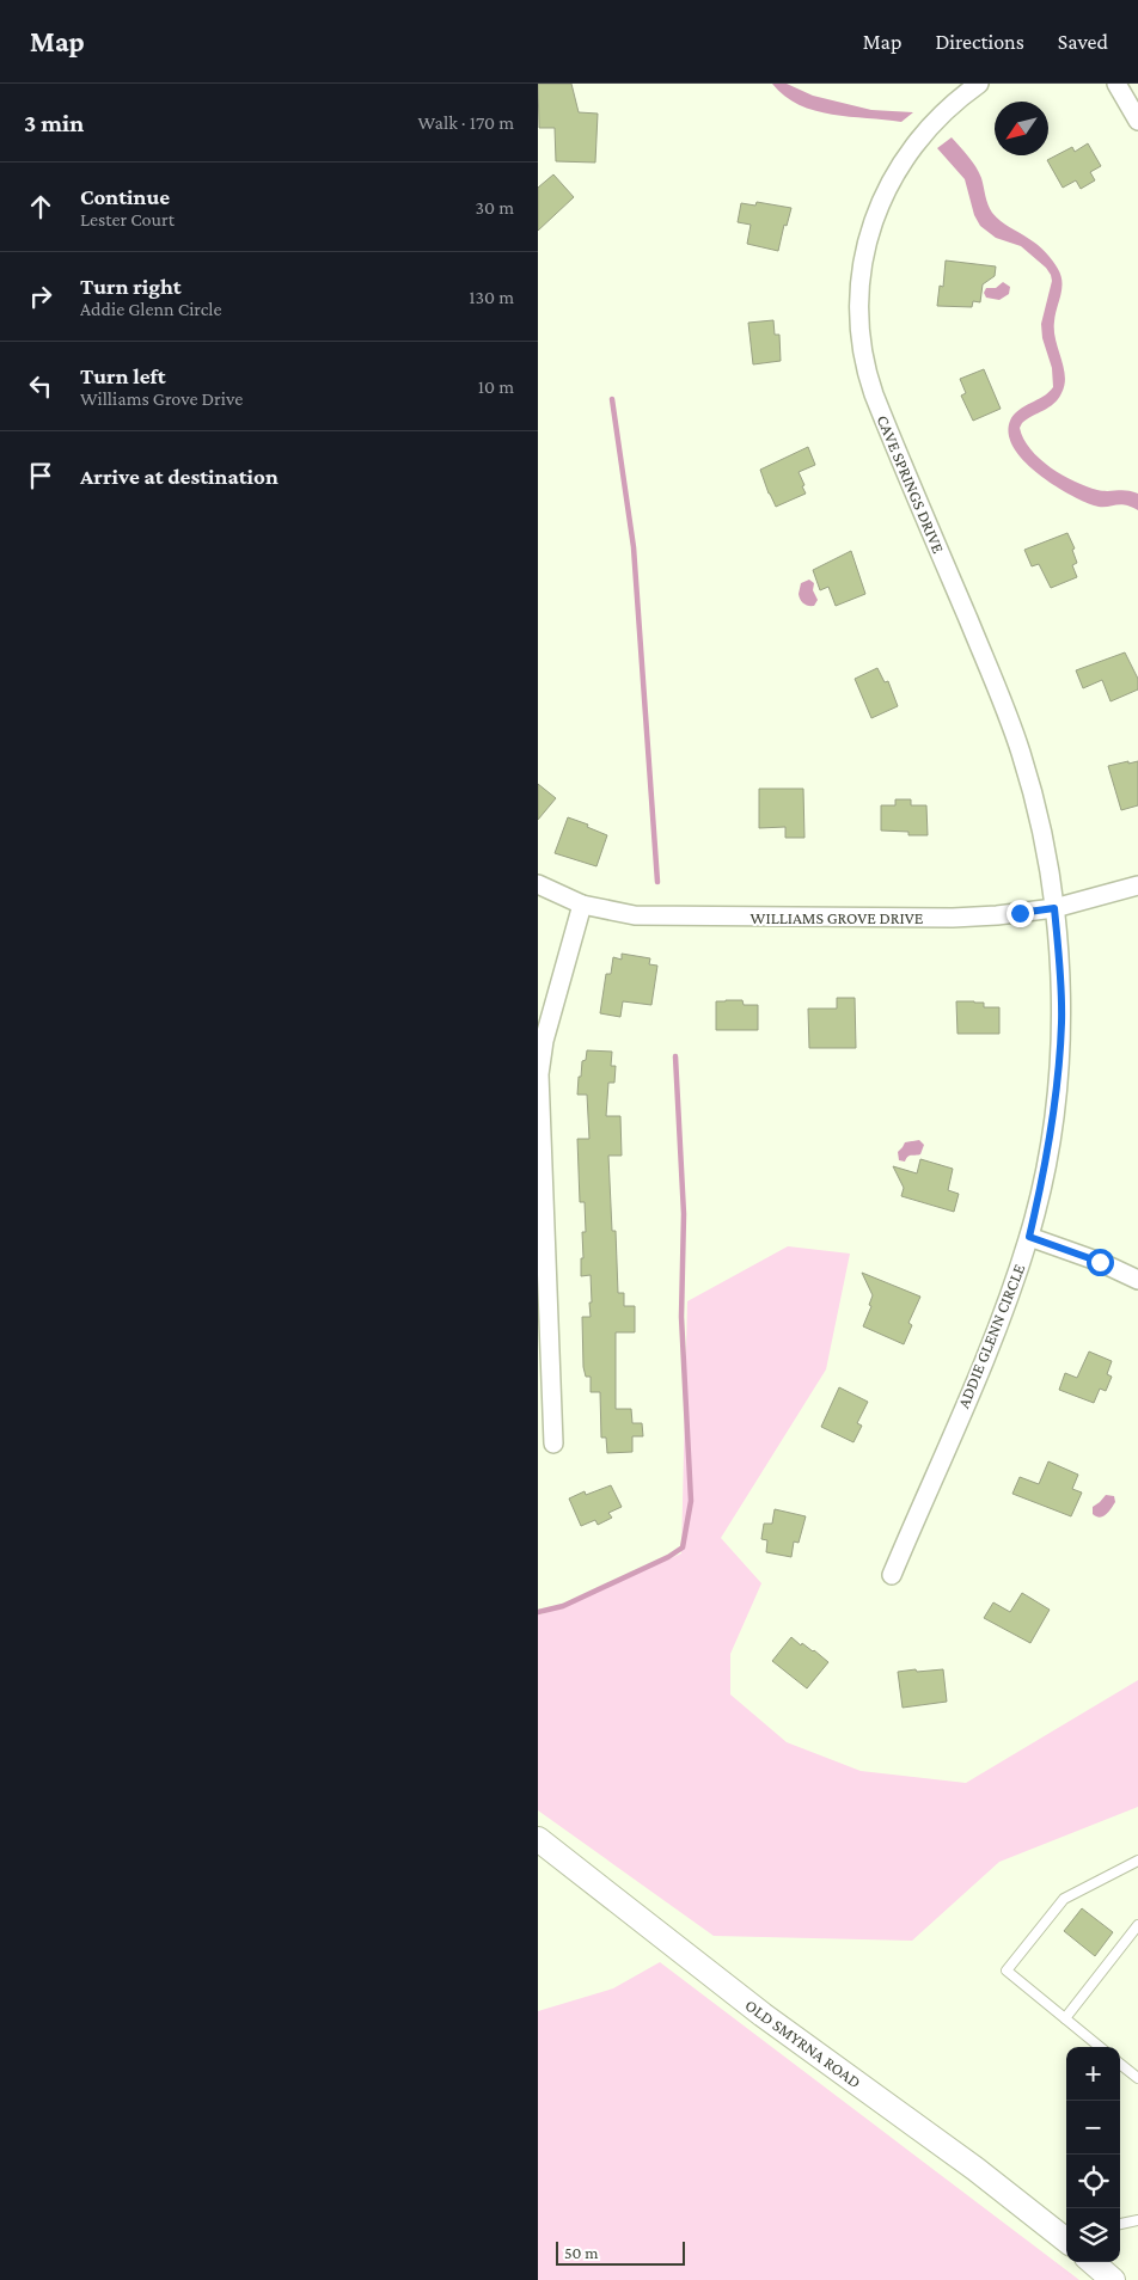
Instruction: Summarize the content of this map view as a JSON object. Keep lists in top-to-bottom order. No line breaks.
{"streets":{"street":["CAVE SPRINGS DRIVE","WILLIAMS GROVE DRIVE","ADDIE GLENN CIRCLE","OLD SMYRNA ROAD"]},"crossings":[["CAVE SPRINGS DRIVE","WILLIAMS GROVE DRIVE"],["CAVE SPRINGS DRIVE","ADDIE GLENN CIRCLE"],["WILLIAMS GROVE DRIVE","ADDIE GLENN CIRCLE"]],"scale_bar":"50 m","north":"bottom left","page":{"header":"Map","nav":["Map","Directions","Saved"],"heading":["3 min","Walk · 170 m"],"list":[["Continue","Lester Court","30 m"],["Turn right","Addie Glenn Circle","130 m"],["Turn left","Williams Grove Drive","10 m"],"Arrive at destination"],"map_buttons":["+","−"],"scale":"50 m"}}
